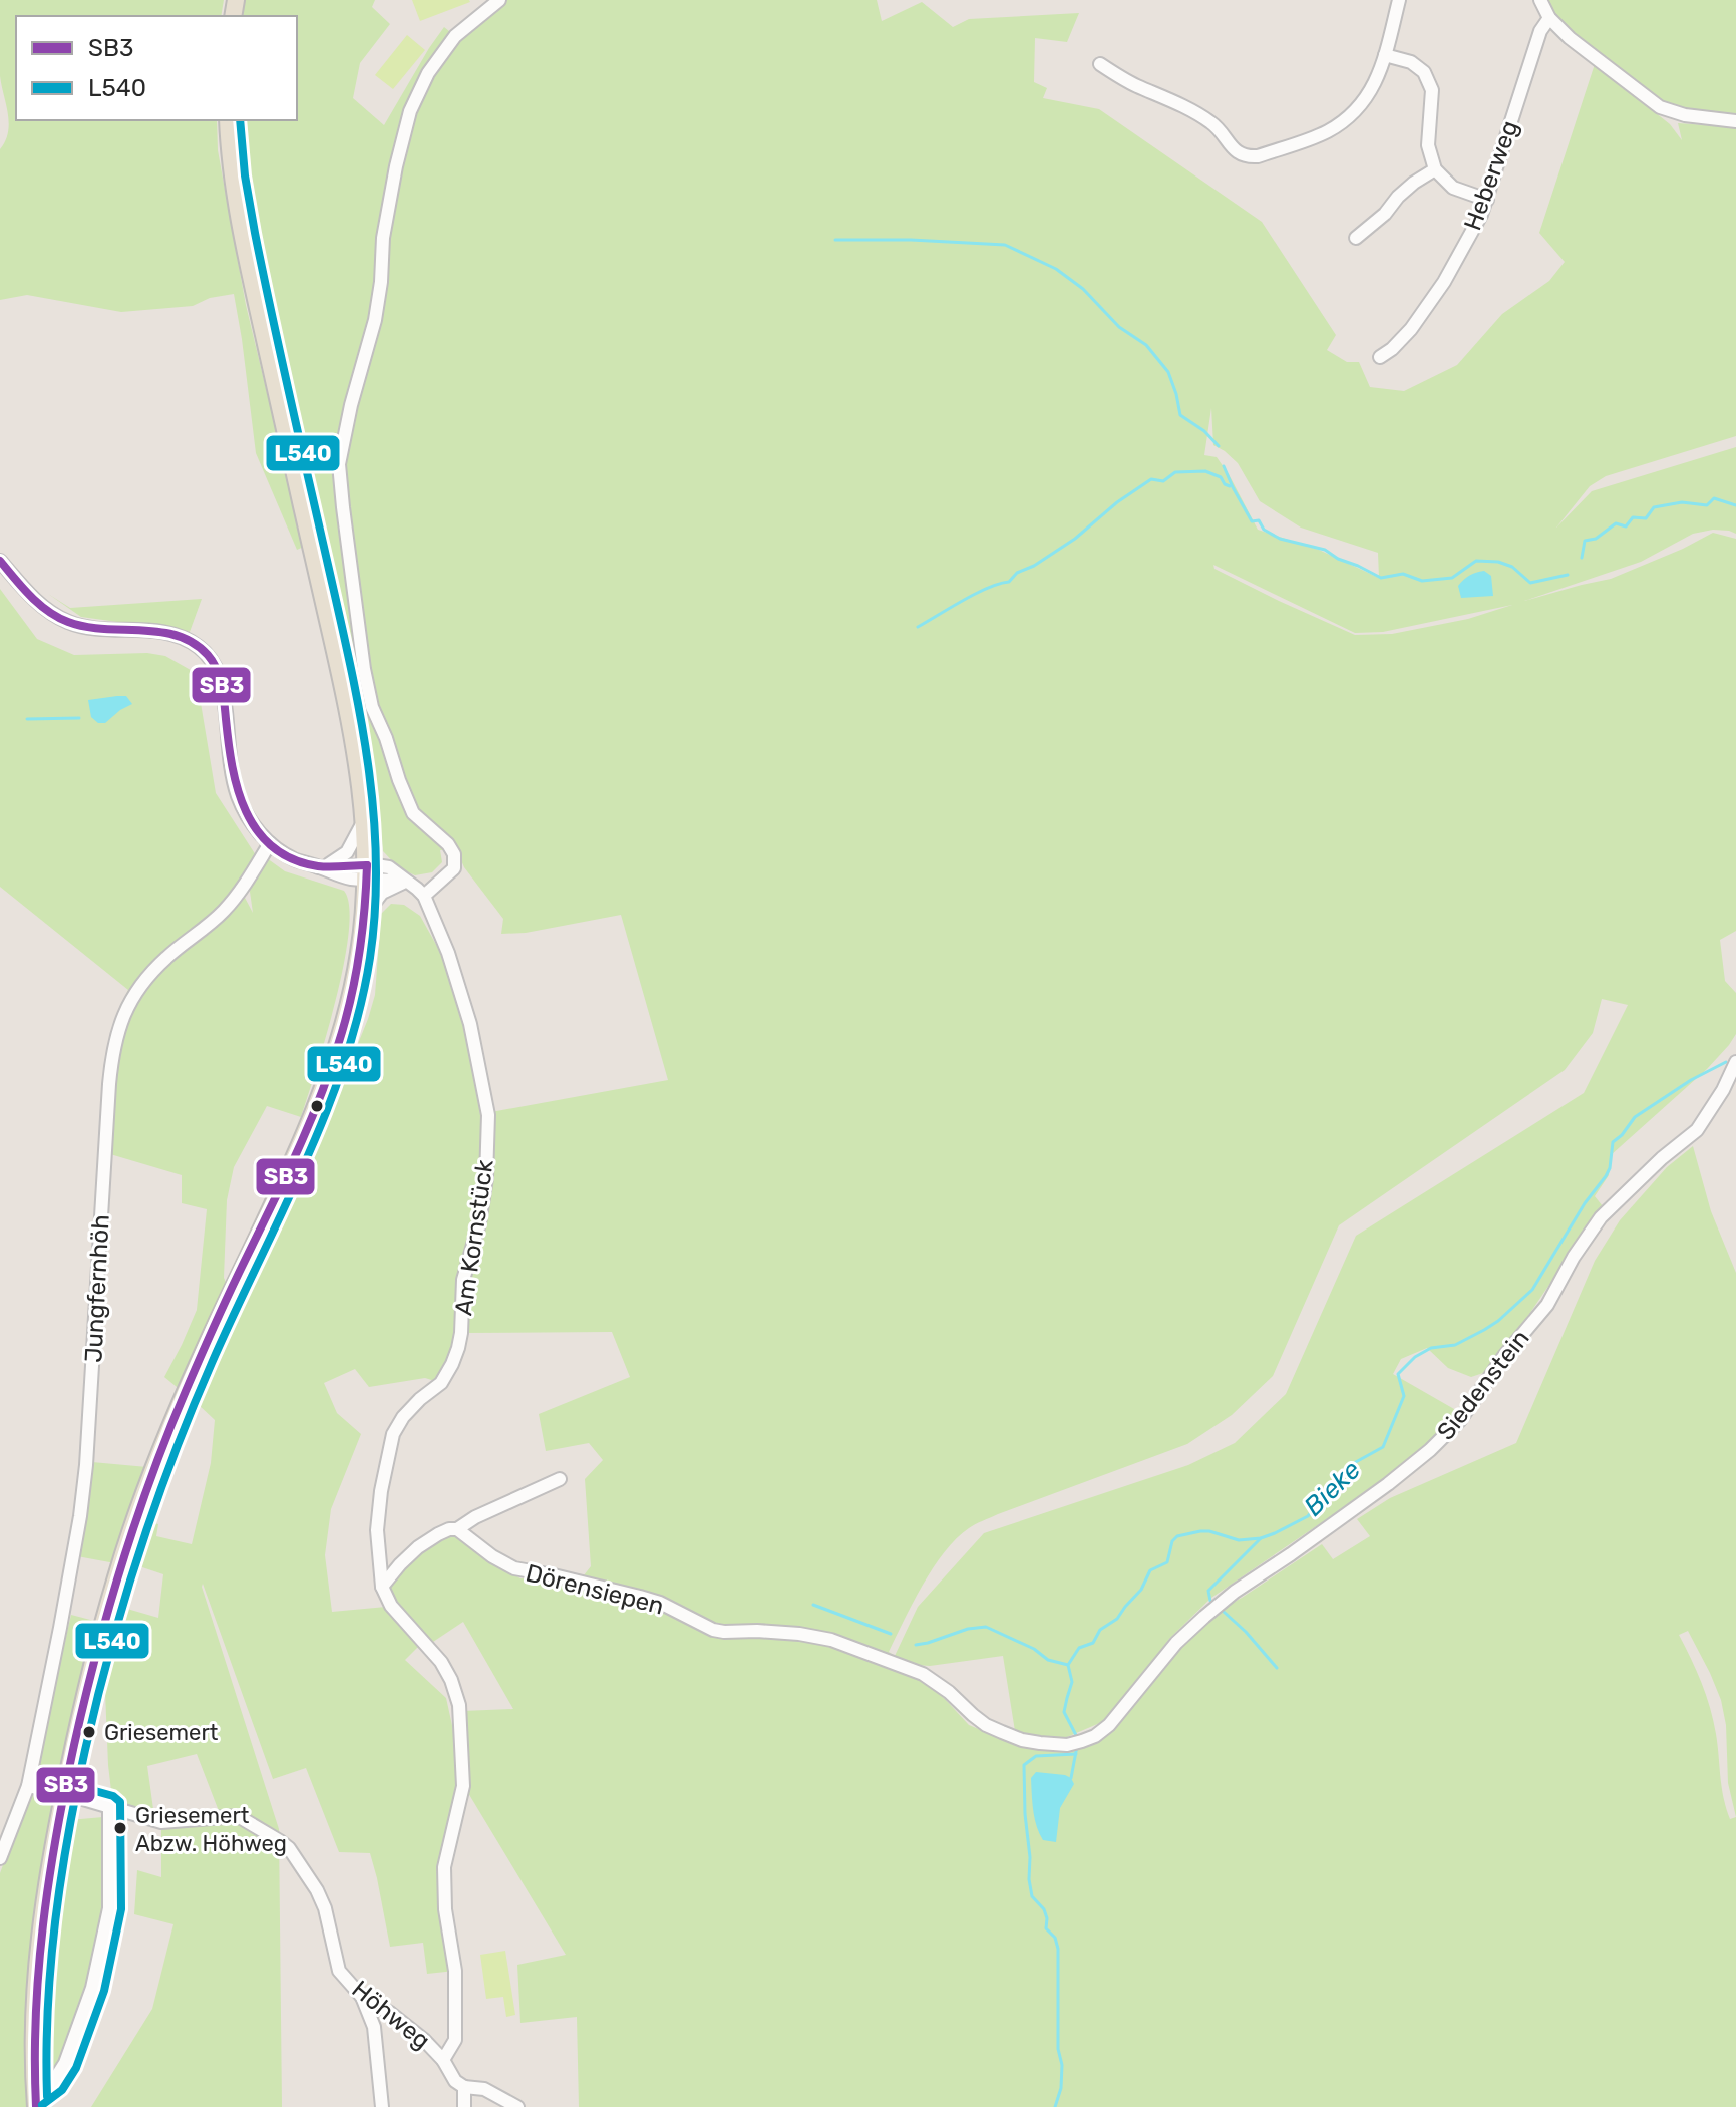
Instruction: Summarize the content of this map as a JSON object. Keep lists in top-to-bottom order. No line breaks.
{"streets":{"street":["Heberweg","Am Kornstück","Jungfernhöh","Siedenstein","Dörensiepen","Höhweg"]},"crossings":[["Jungfernhöh","Höhweg"],["Siedenstein","Dörensiepen"]],"water":["Bieke"],"places":["Griesemert","Griesemert Abzw. Höhweg"],"lines":["transit line L540","transit line SB3"],"legend":["SB3","L540"]}
